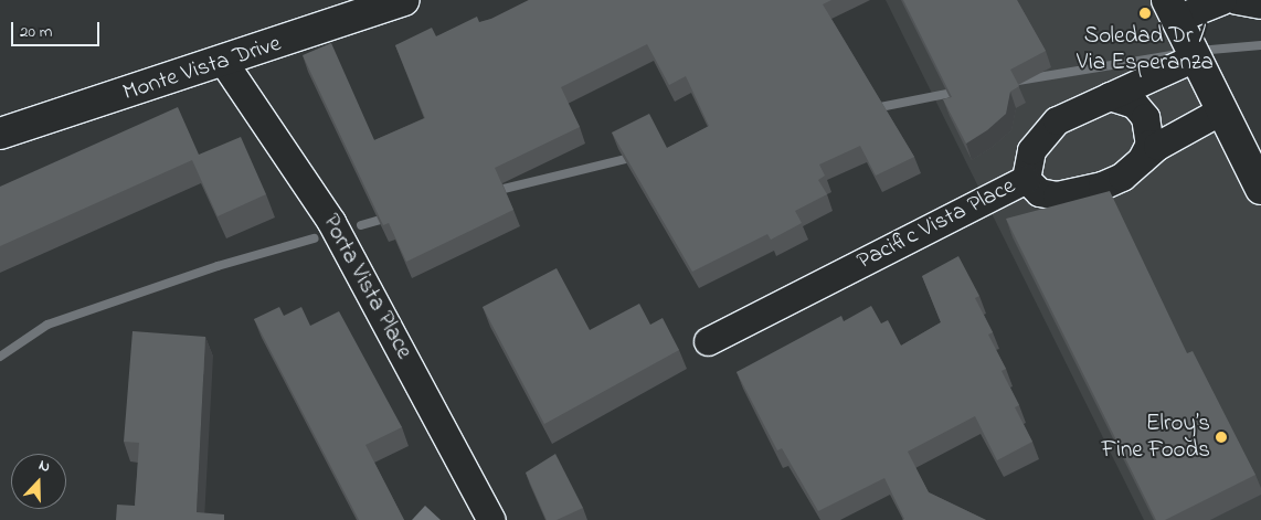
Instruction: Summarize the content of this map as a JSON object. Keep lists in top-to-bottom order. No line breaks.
{"streets":{"street":["Monte Vista Drive","Pacific Vista Place","Porta Vista Place"]},"crossings":[["Monte Vista Drive","Porta Vista Place"]],"places":["Soledad Dr / Via Esperanza","Elroy’s Fine Foods"],"scale_bar":"20 m","north":"top"}
